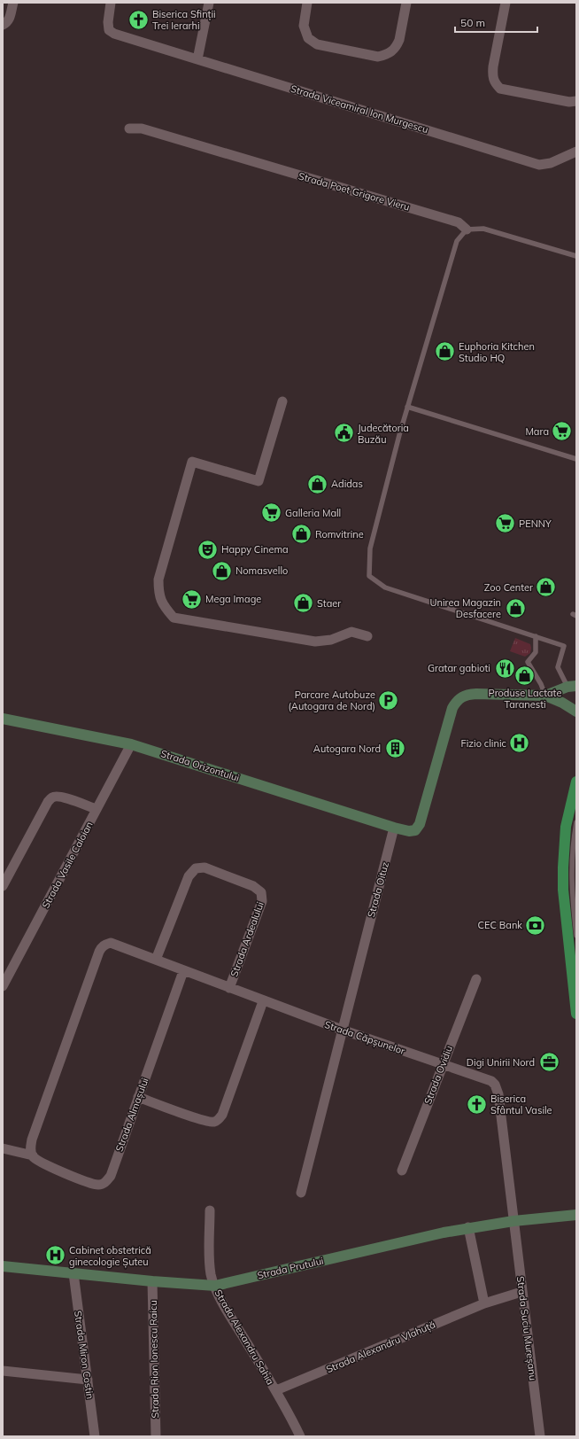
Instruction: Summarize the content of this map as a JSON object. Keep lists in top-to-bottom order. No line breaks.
{"streets":{"street":["Strada Viceamiral Ion Murgescu","Strada Poet Grigore Vieru","Strada Orizontului","Strada Vasile Caloian","Strada Oituz","Strada Ardealului","Strada Căpșunelor","Strada Ovidiu","Strada Almașului","Strada Prutului","Strada Suciu Mureșanu","Strada Alexandru Sahia","Strada Alexandru Vlahuță","Strada Miron Costin","Strada Rion Ionescu Raicu"]},"crossings":[["Strada Orizontului","Strada Vasile Caloian"],["Strada Orizontului","Strada Oituz"],["Strada Oituz","Strada Căpșunelor"],["Strada Ardealului","Strada Căpșunelor"],["Strada Căpșunelor","Strada Ovidiu"],["Strada Căpșunelor","Strada Almașului"],["Strada Căpșunelor","Strada Prutului"],["Strada Căpșunelor","Strada Suciu Mureșanu"],["Strada Prutului","Strada Suciu Mureșanu"],["Strada Prutului","Strada Alexandru Sahia"],["Strada Prutului","Strada Miron Costin"],["Strada Prutului","Strada Rion Ionescu Raicu"],["Strada Suciu Mureșanu","Strada Alexandru Vlahuță"],["Strada Alexandru Sahia","Strada Alexandru Vlahuță"]],"places":{"church":["Biserica Sfinții Trei Ierarhi","Biserica Sfântul Vasile"],"shop":["Euphoria Kitchen Studio HQ","Adidas","Romvitrine","Nomasvello","Zoo Center","Staer","Unirea Magazin Desfacere","Produse Lactate Taranesti"],"supermarket":["Mara","Galleria Mall","PENNY","Mega Image"],"public building":["Judecătoria Buzău"],"theatre":["Happy Cinema"],"restaurant":["Gratar gabioti"],"parking":["Parcare Autobuze (Autogara de Nord)"],"hospital":["Fizio clinic","Cabinet obstetrică ginecologie Șuteu"],"building":["Autogara Nord"],"bank":["CEC Bank"],"office":["Digi Unirii Nord"]},"scale_bar":"50 m"}
